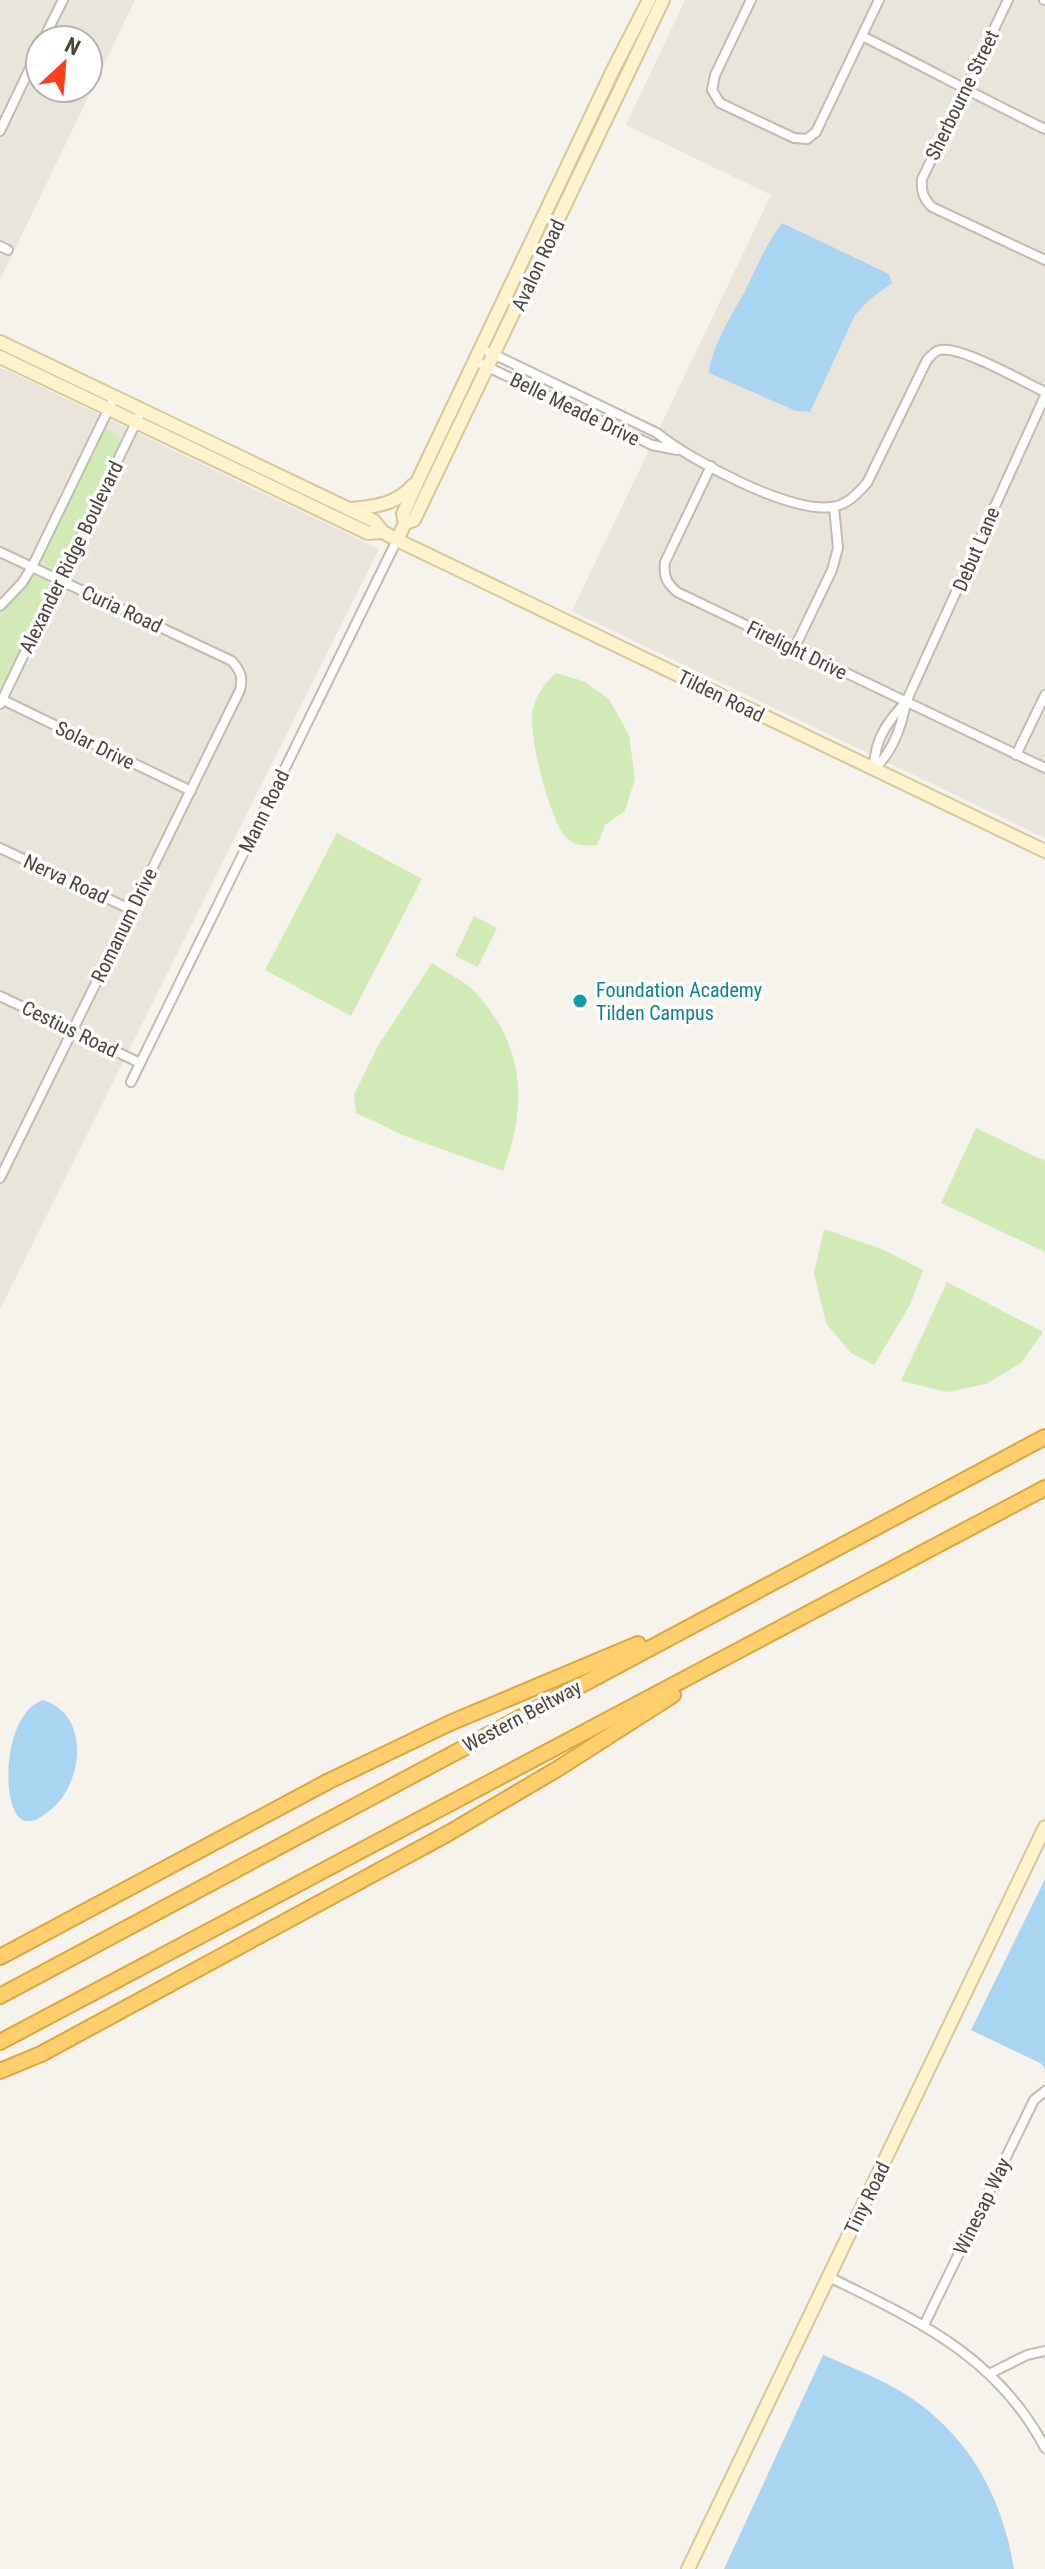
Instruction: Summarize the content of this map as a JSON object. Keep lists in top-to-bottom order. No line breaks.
{"streets":{"highway":["Western Beltway"],"main road":["Avalon Road","Tilden Road","Tiny Road"],"street":["Sherbourne Street","Belle Meade Drive","Debut Lane","Alexander Ridge Boulevard","Curia Road","Firelight Drive","Solar Drive","Mann Road","Nerva Road","Romanum Drive","Cestius Road","Winesap Way"]},"crossings":[["Avalon Road","Belle Meade Drive"],["Avalon Road","Tilden Road"],["Avalon Road","Mann Road"],["Belle Meade Drive","Firelight Drive"],["Debut Lane","Firelight Drive"],["Debut Lane","Tilden Road"],["Alexander Ridge Boulevard","Curia Road"],["Alexander Ridge Boulevard","Solar Drive"],["Curia Road","Romanum Drive"],["Tilden Road","Mann Road"],["Solar Drive","Romanum Drive"],["Mann Road","Cestius Road"],["Nerva Road","Romanum Drive"],["Romanum Drive","Cestius Road"]],"places":["Foundation Academy Tilden Campus"],"north":"top right"}
